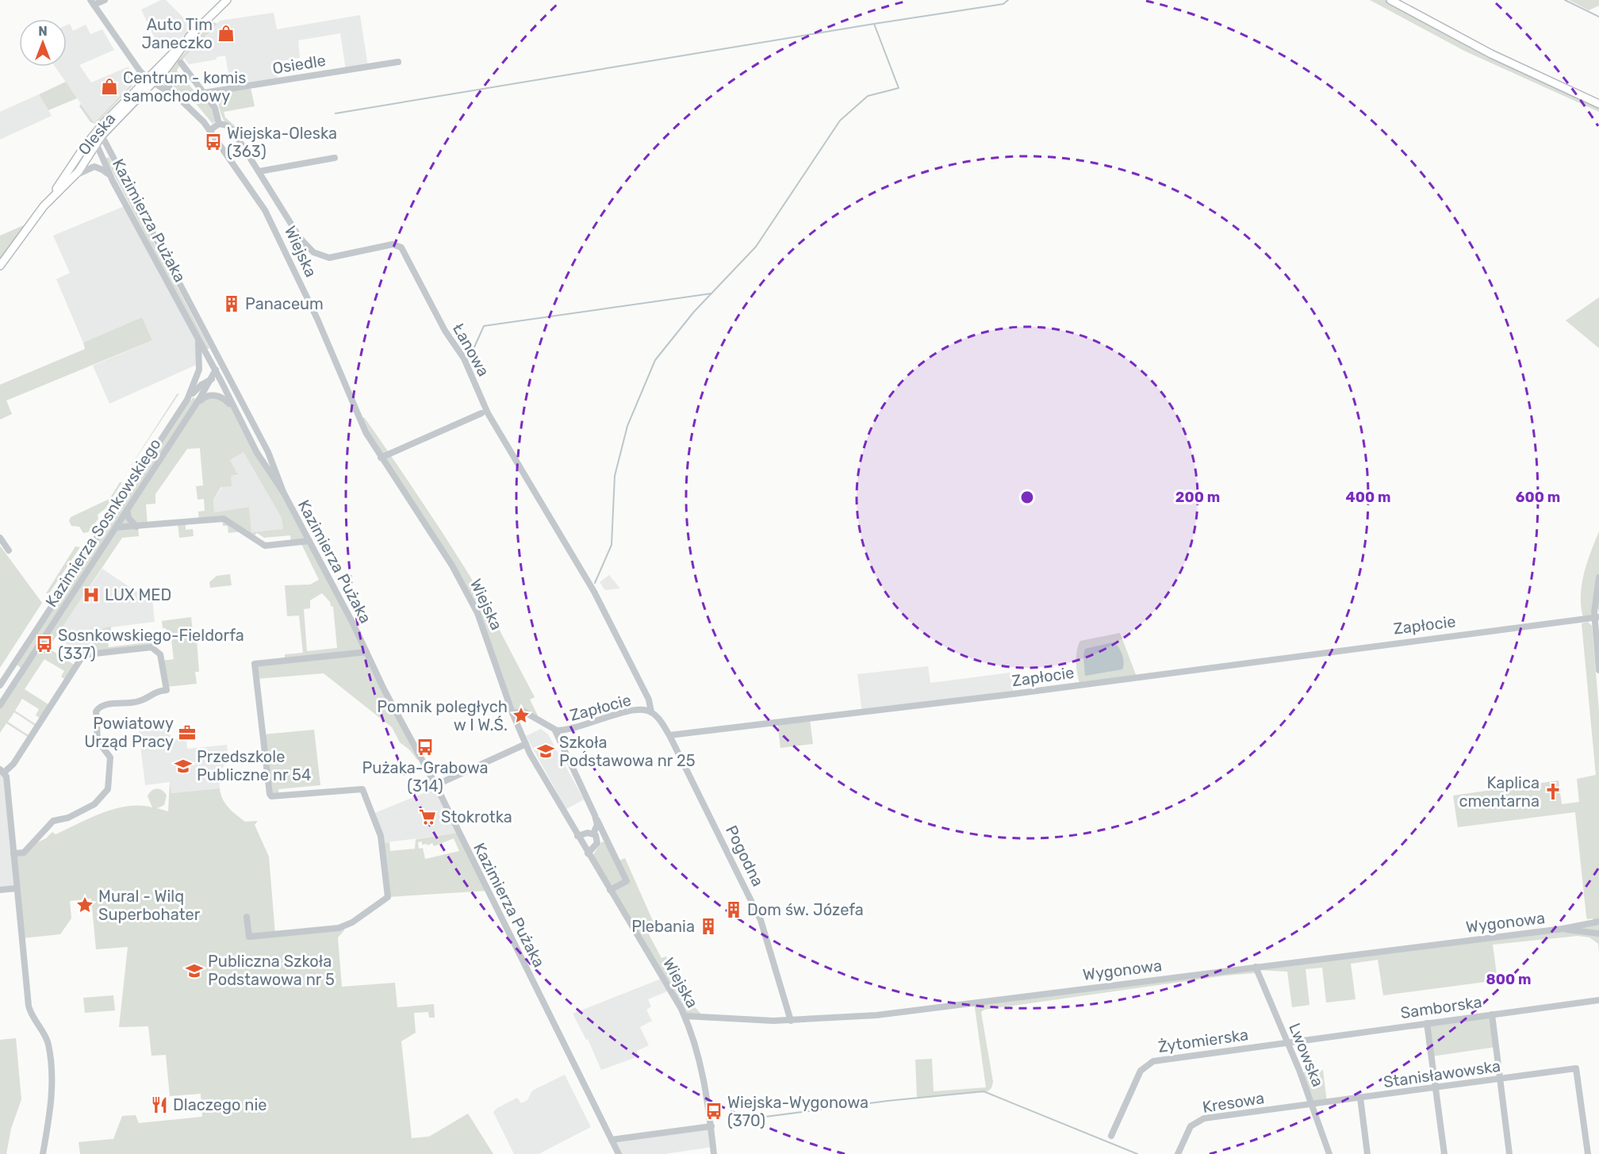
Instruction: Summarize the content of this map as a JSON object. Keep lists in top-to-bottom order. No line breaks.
{"streets":{"main road":["Oleska"],"street":["Osiedle","Kazimierza Pużaka","Wiejska","Łanowa","Kazimierza Sosnkowskiego","Zapłocie","Pogodna","Wygonowa","Samborska","Żytomierska","Lwowska","Stanisławowska","Kresowa"]},"crossings":[["Oleska","Kazimierza Pużaka"],["Oleska","Wiejska"],["Kazimierza Pużaka","Kazimierza Sosnkowskiego"],["Wiejska","Zapłocie"],["Wiejska","Wygonowa"],["Łanowa","Zapłocie"],["Zapłocie","Pogodna"],["Pogodna","Wygonowa"],["Wygonowa","Lwowska"],["Samborska","Żytomierska"],["Samborska","Lwowska"],["Żytomierska","Lwowska"],["Lwowska","Stanisławowska"],["Lwowska","Kresowa"],["Stanisławowska","Kresowa"]],"places":{"shop":["Auto Tim Janeczko","Centrum - komis samochodowy"],"bus stop":["Wiejska-Oleska (363)","Sosnkowskiego-Fieldorfa (337)","Pużaka-Grabowa (314)","Wiejska-Wygonowa (370)"],"building":["Panaceum","Dom św. Józefa","Plebania"],"hospital":["LUX MED"],"place":["Pomnik poległych w I W.Ś.","Mural - Wilq Superbohater"],"office":["Powiatowy Urząd Pracy"],"school or university":["Szkoła Podstawowa nr 25","Przedszkole Publiczne nr 54","Publiczna Szkoła Podstawowa nr 5"],"church":["Kaplica cmentarna"],"supermarket":["Stokrotka"],"restaurant":["Dlaczego nie"]},"north":"top","rings":["200 m","400 m","600 m","800 m"]}
